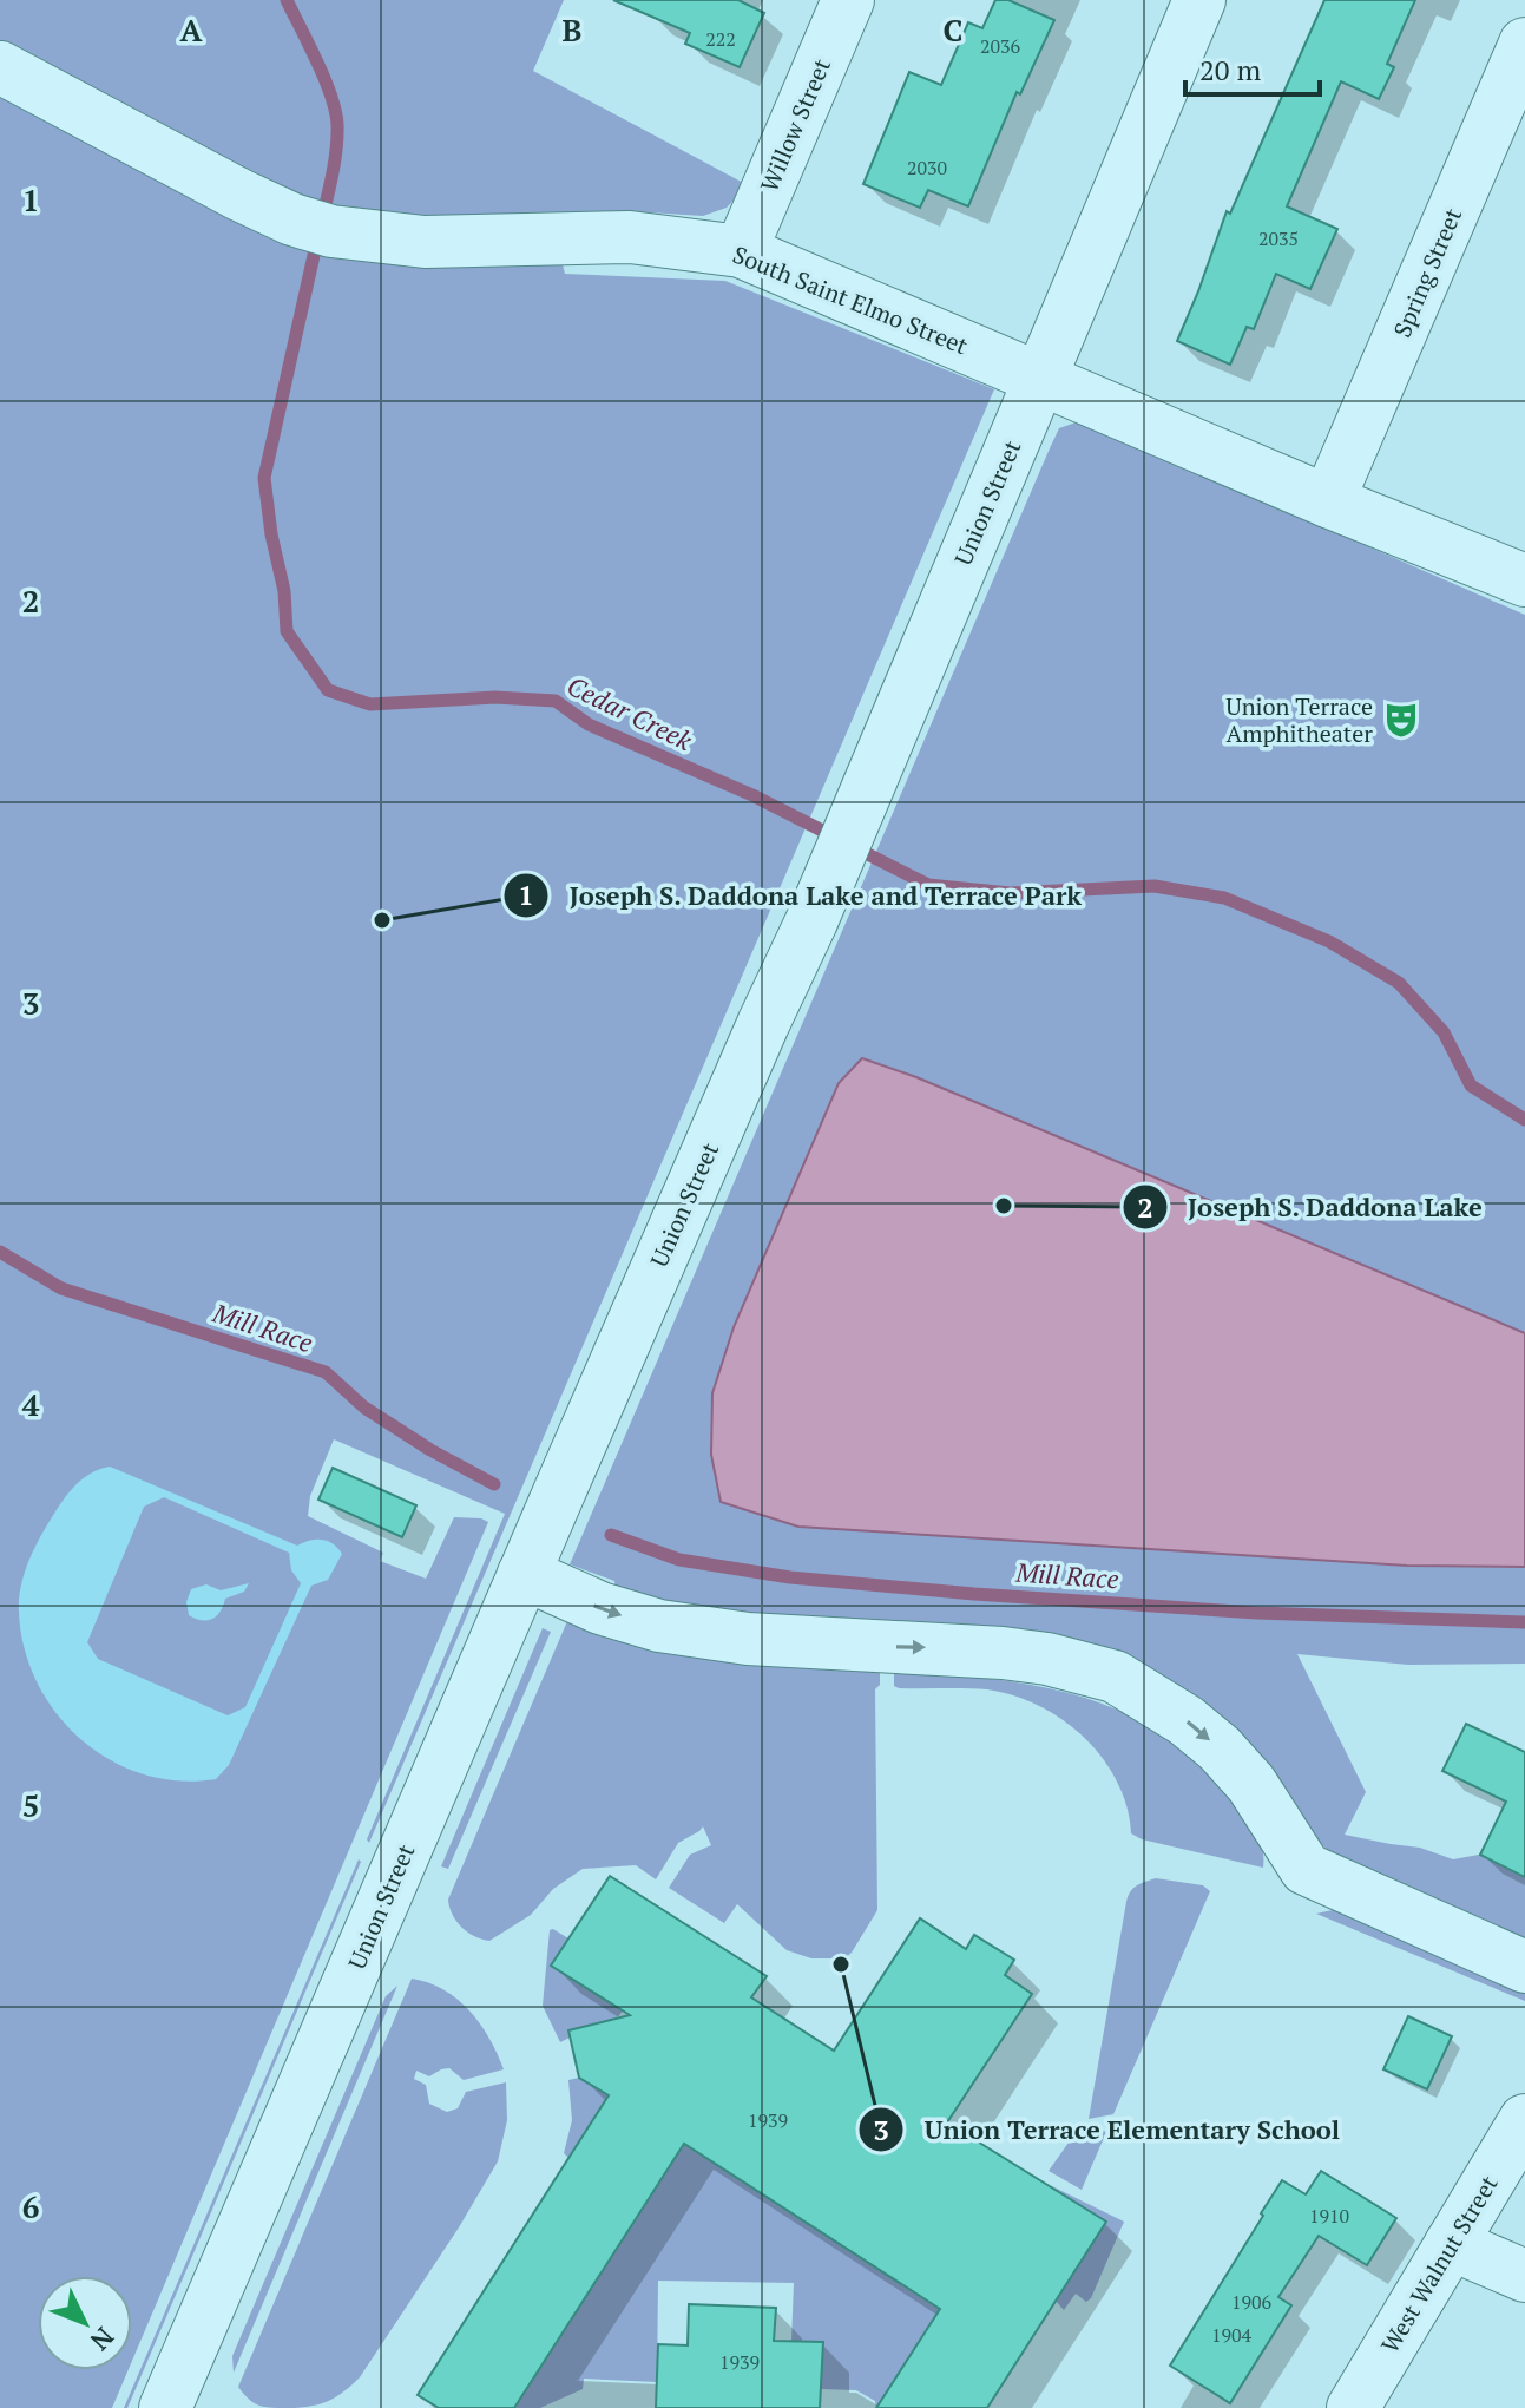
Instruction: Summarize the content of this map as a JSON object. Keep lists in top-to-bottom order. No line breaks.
{"streets":{"street":["Willow Street","Spring Street","South Saint Elmo Street","Union Street","West Walnut Street"]},"crossings":[["Willow Street","South Saint Elmo Street"],["Spring Street","South Saint Elmo Street"],["South Saint Elmo Street","Union Street"]],"water":["Cedar Creek","Mill Race"],"places":{"theatre":["Union Terrace Amphitheater"],"other":["Joseph S. Daddona Lake and Terrace Park","Joseph S. Daddona Lake","Union Terrace Elementary School"]},"house_numbers":["222","2036","2030","2035","1939","1910","1906","1904","1939"],"scale_bar":"20 m","north":"bottom right","grid":{"columns":["A","B","C"],"rows":["1","2","3","4","5","6"]}}
